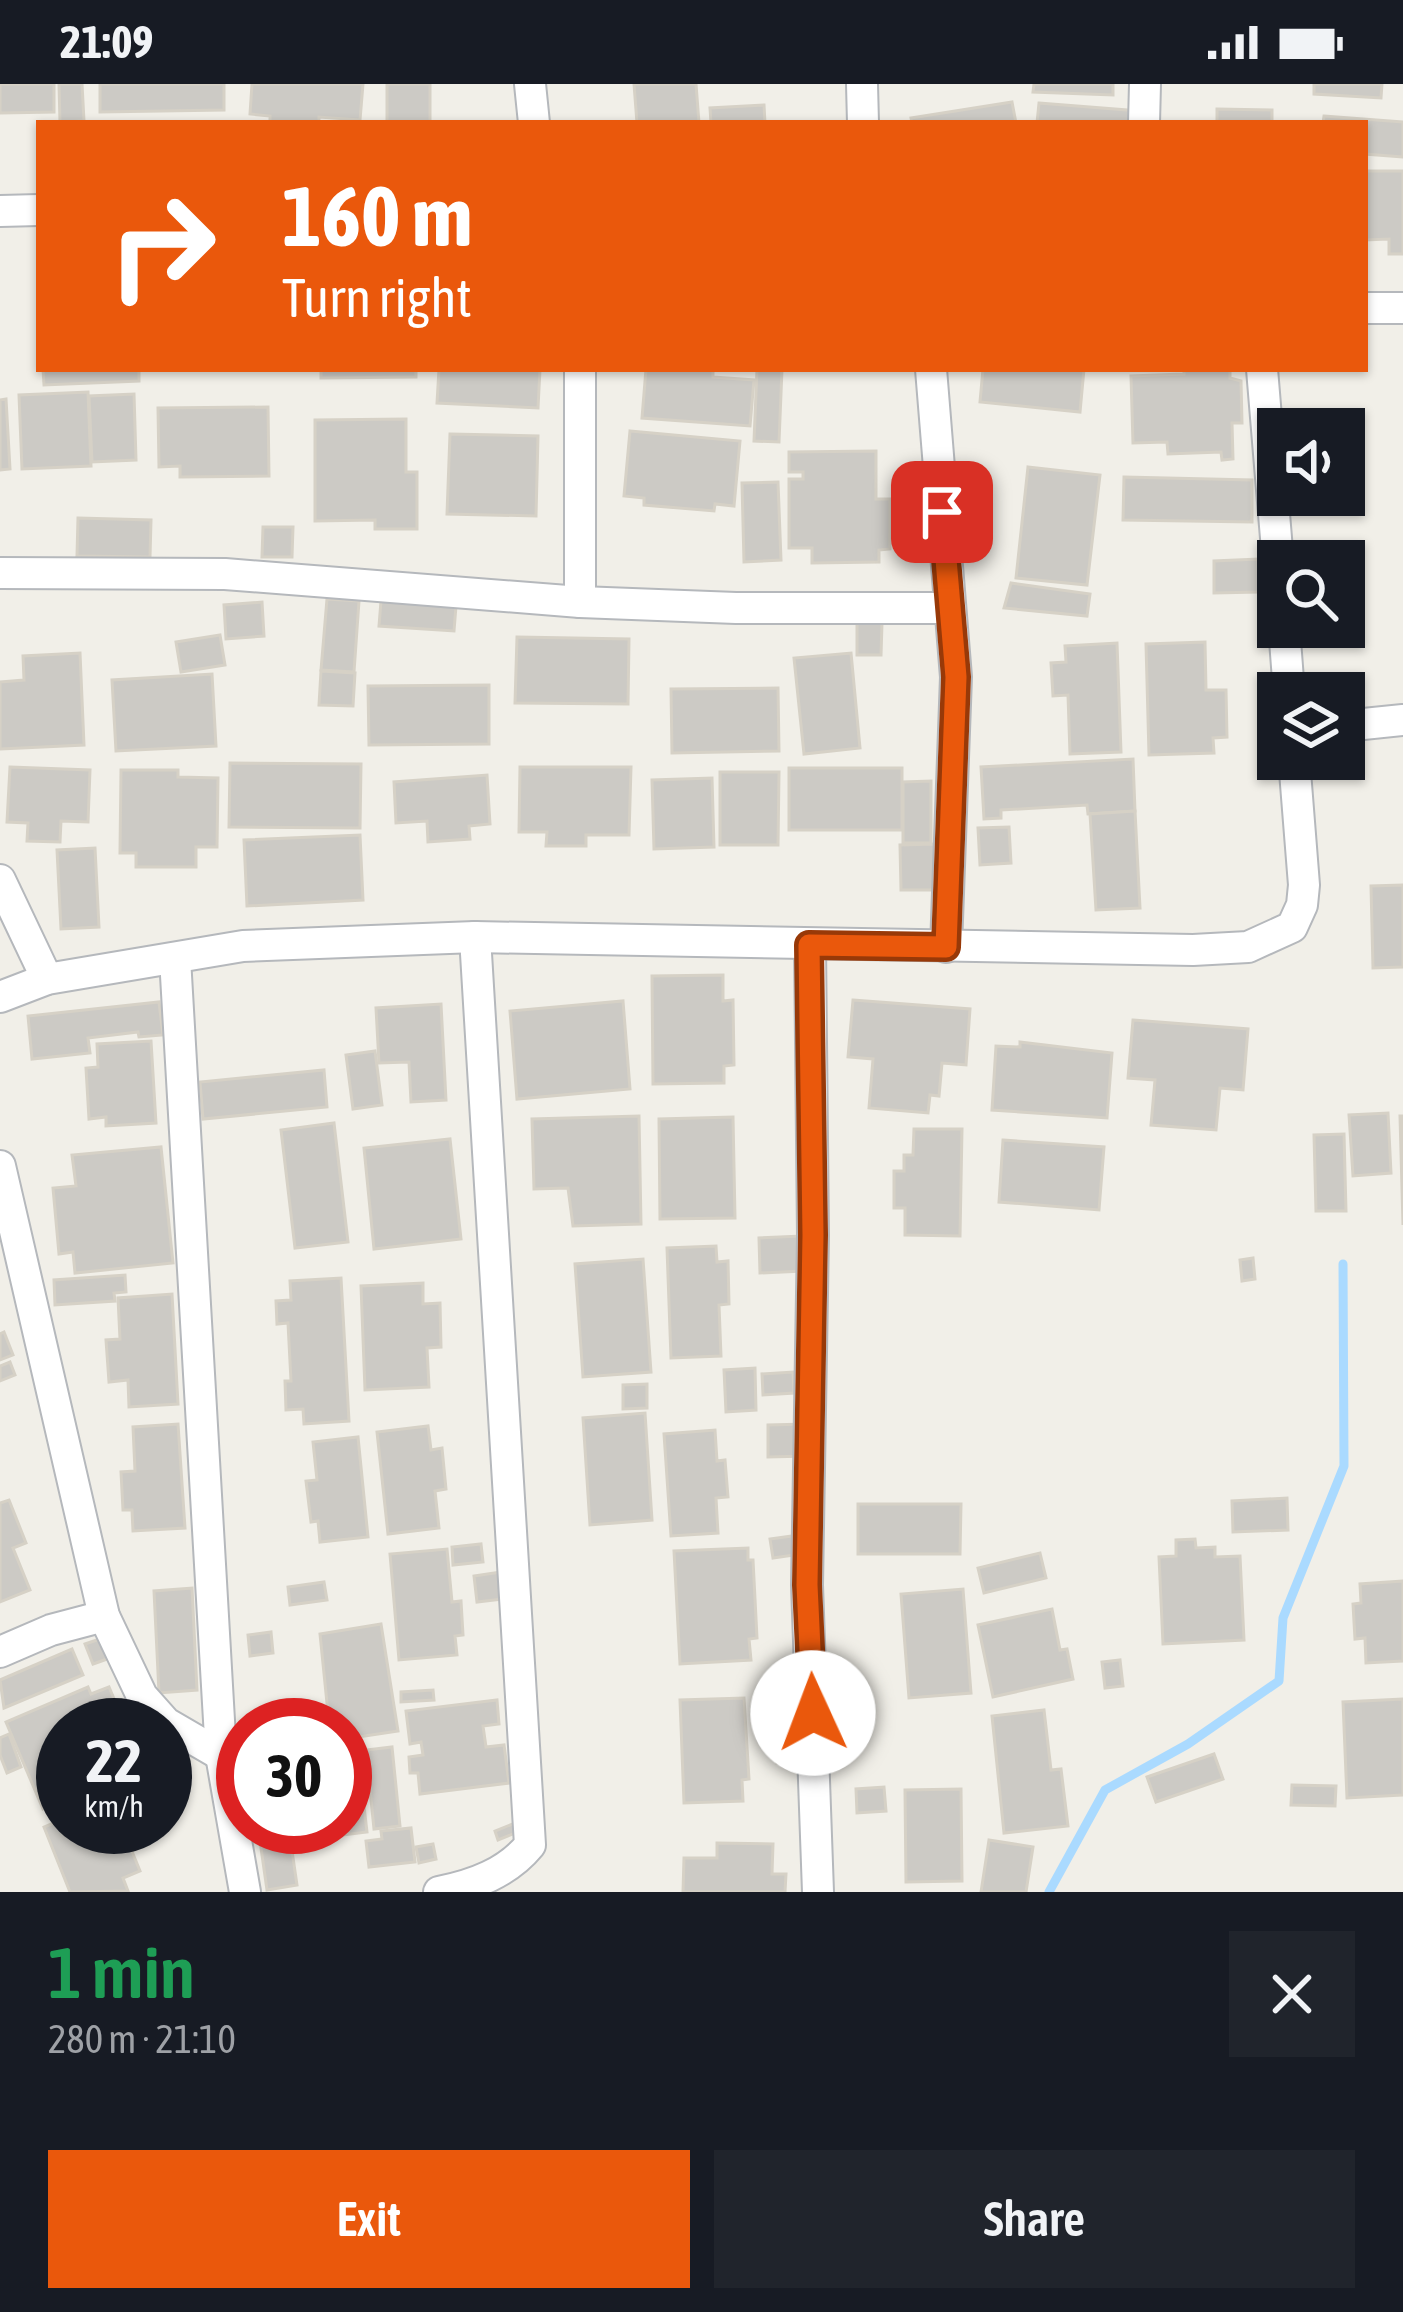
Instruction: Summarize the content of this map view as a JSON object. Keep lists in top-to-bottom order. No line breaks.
{"page":{"status":"21:09","turn":["160 m","Turn right"],"speed":"22 km/h","limit":"30","heading":["1 min","280 m · 21:10"],"buttons":["Exit","Share"]}}
